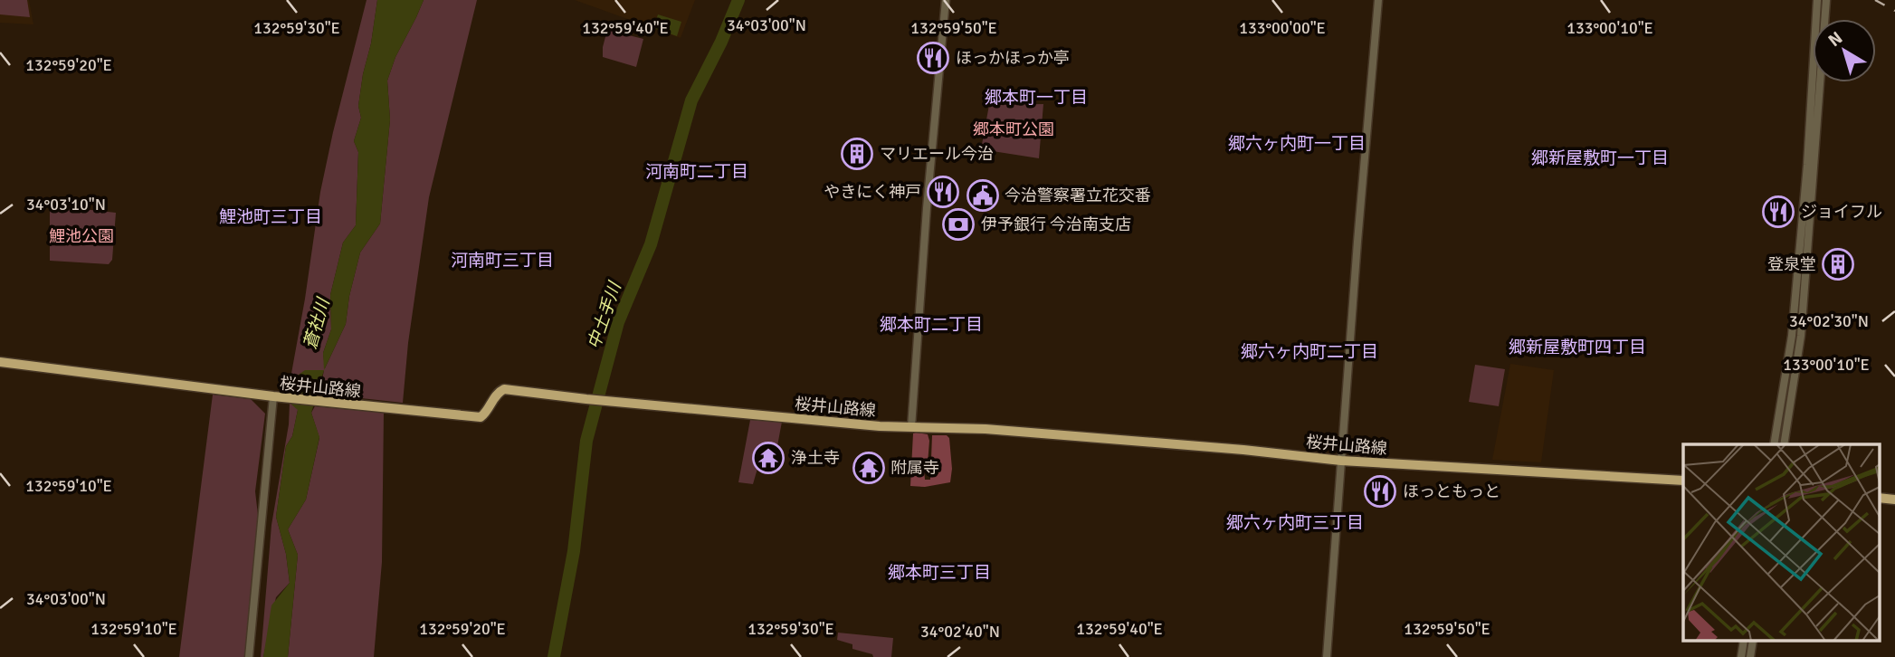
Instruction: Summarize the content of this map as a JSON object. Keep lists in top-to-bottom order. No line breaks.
{"streets":{"main road":["桜井山路線"]},"districts":["郷本町一丁目","郷六ヶ内町一丁目","郷新屋敷町一丁目","河南町二丁目","鯉池町三丁目","河南町三丁目","郷本町二丁目","郷新屋敷町四丁目","郷六ヶ内町二丁目","郷六ヶ内町三丁目","郷本町三丁目"],"water":["中土手川","蒼社川"],"parks":["郷本町公園","鯉池公園"],"places":{"restaurant":["ほっかほっか亭","やきにく神戸","ジョイフル","ほっともっと"],"building":["マリエール今治","登泉堂"],"public building":["今治警察署立花交番"],"bank":["伊予銀行 今治南支店"],"temple":["浄土寺","附属寺"]},"north":"top left","coordinates":["34°03'00\"N","132°59'30\"E","132°59'40\"E","132°59'50\"E","133°00'00\"E","133°00'10\"E","132°59'20\"E","34°03'10\"N","34°02'30\"N","132°59'10\"E","34°02'40\"N"]}
